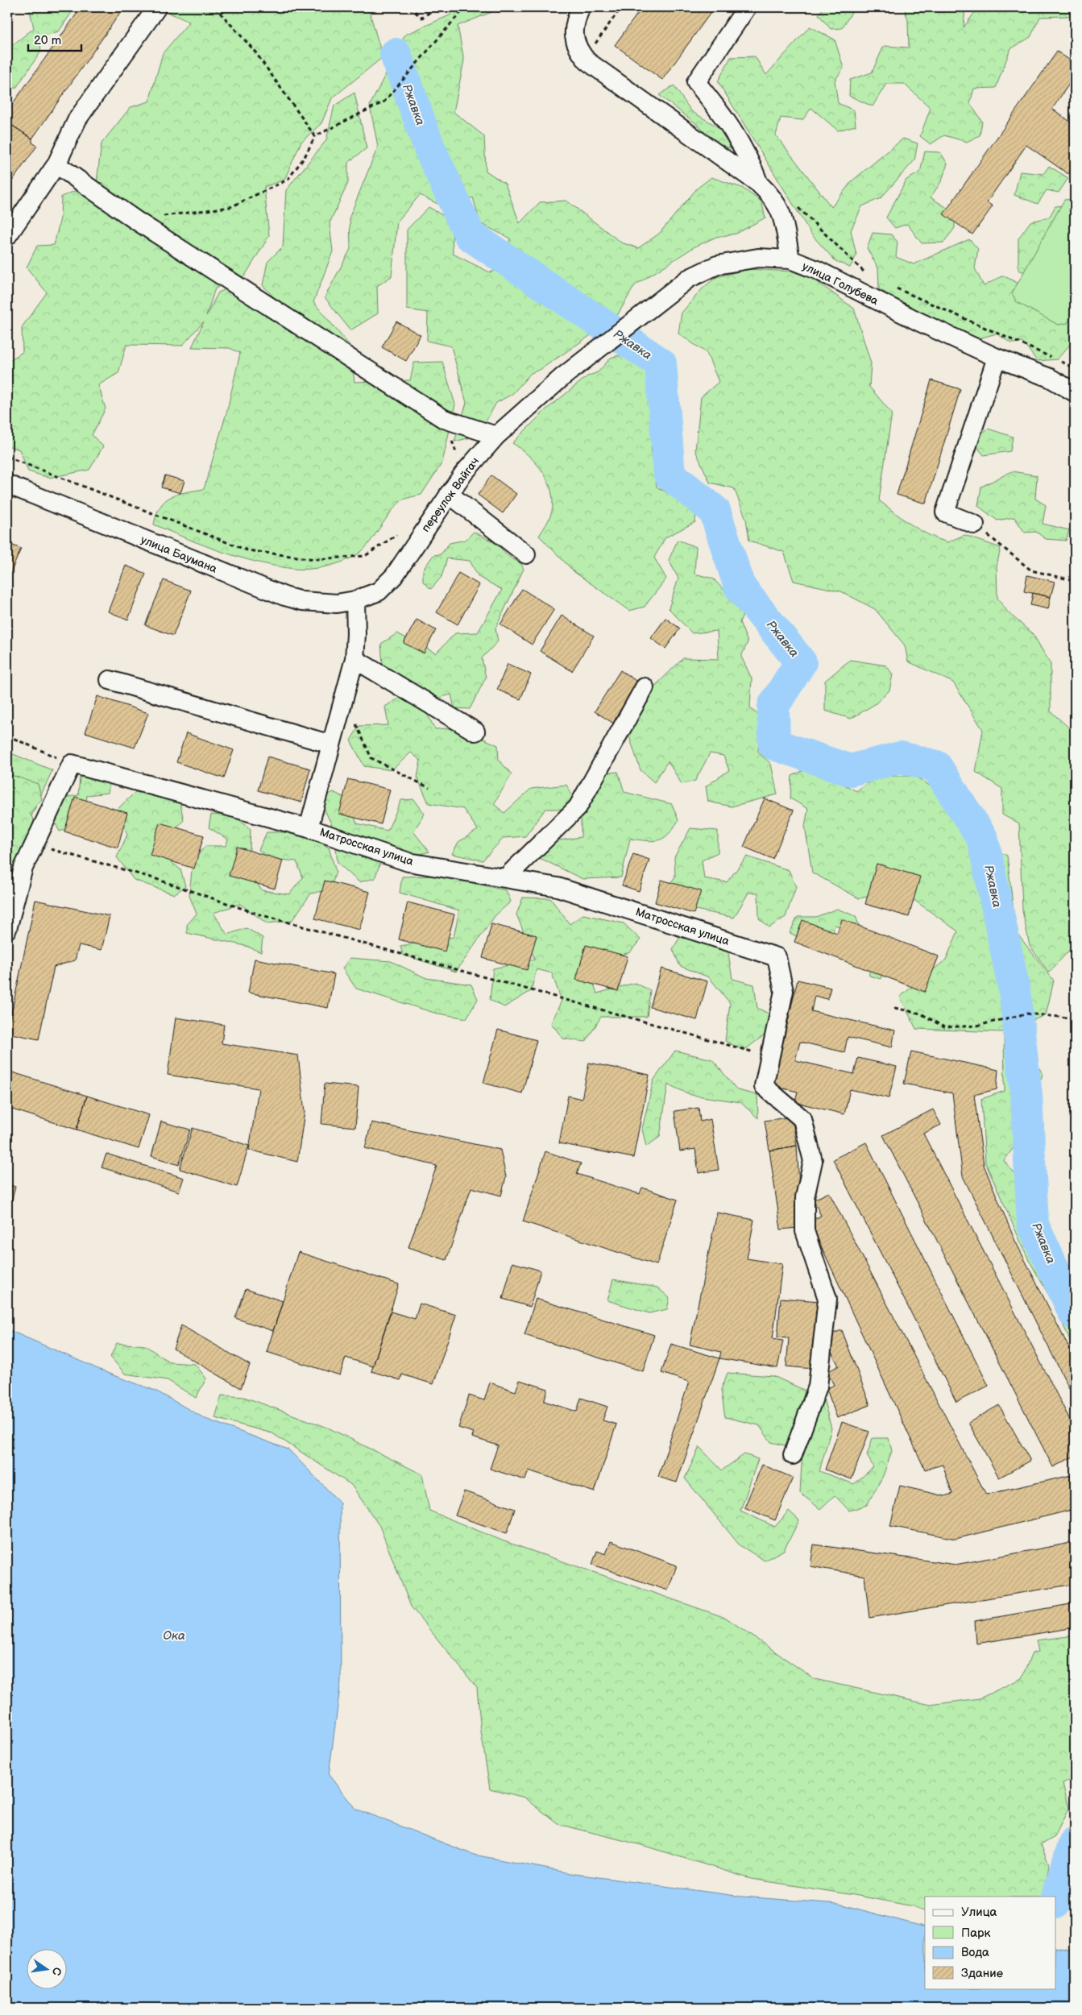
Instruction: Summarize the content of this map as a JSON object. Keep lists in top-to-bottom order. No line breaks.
{"streets":{"street":["улица Голубева","переулок Вайгач","улица Баумана","Матросская улица"]},"crossings":[["улица Голубева","переулок Вайгач"],["переулок Вайгач","улица Баумана"]],"water":["Ржавка","Ока"],"legend":["Улица","Парк","Вода","Здание"],"scale_bar":"20 m","north":"right"}
